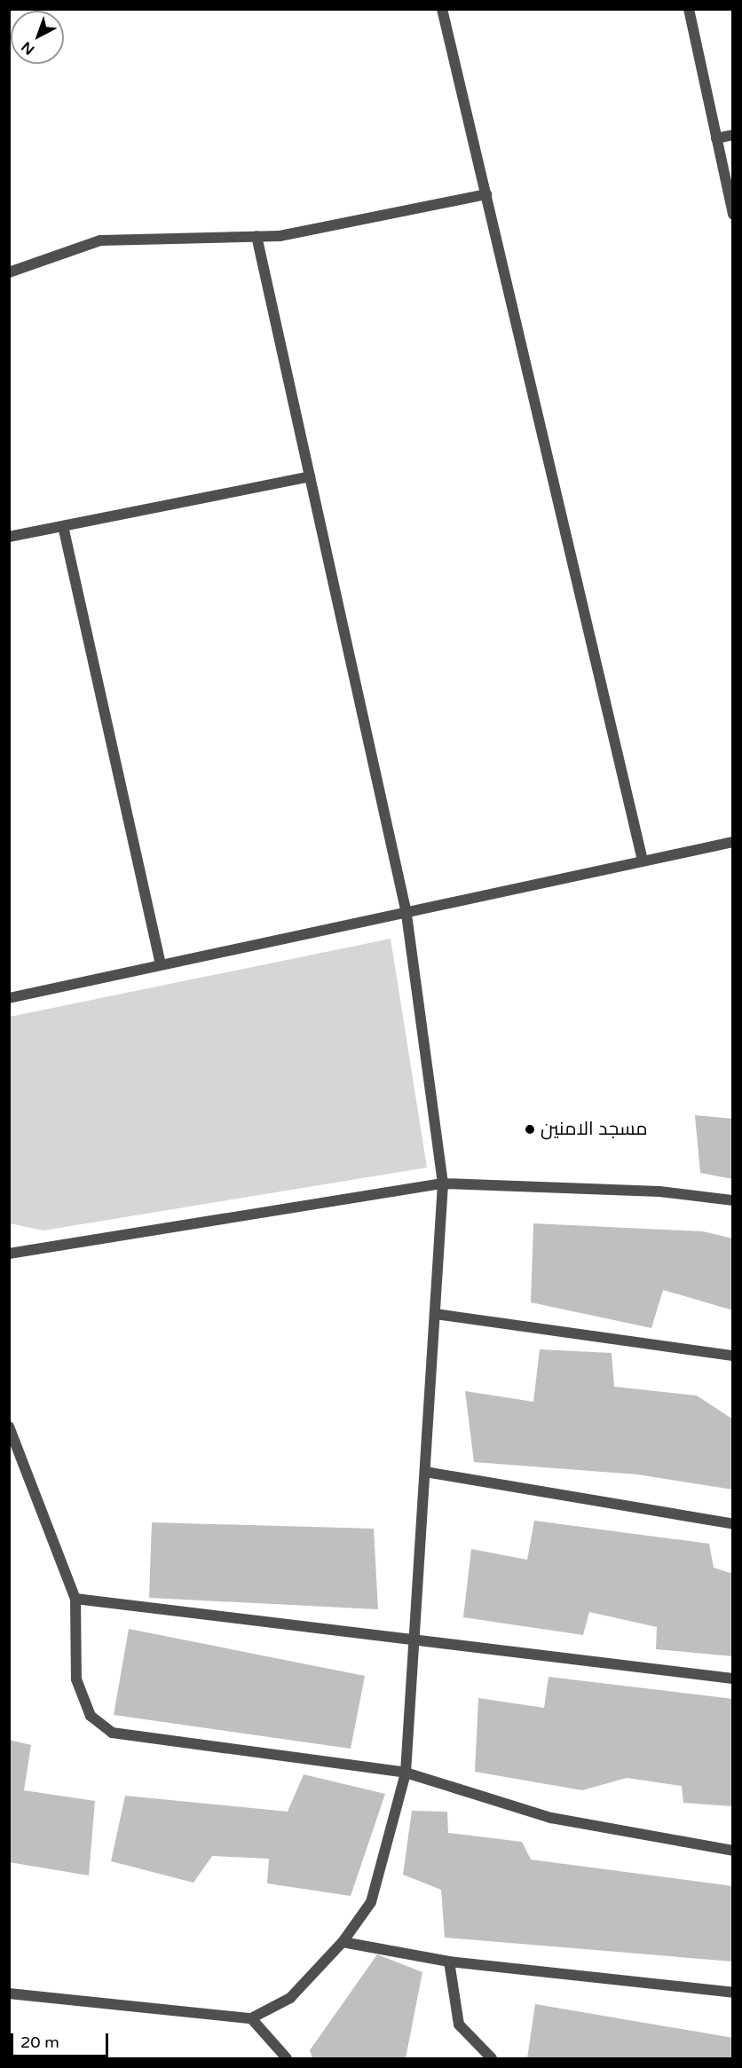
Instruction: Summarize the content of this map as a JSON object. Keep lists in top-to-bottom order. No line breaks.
{"places":["مسجد الامنين"],"scale_bar":"20 m","north":"bottom left"}
